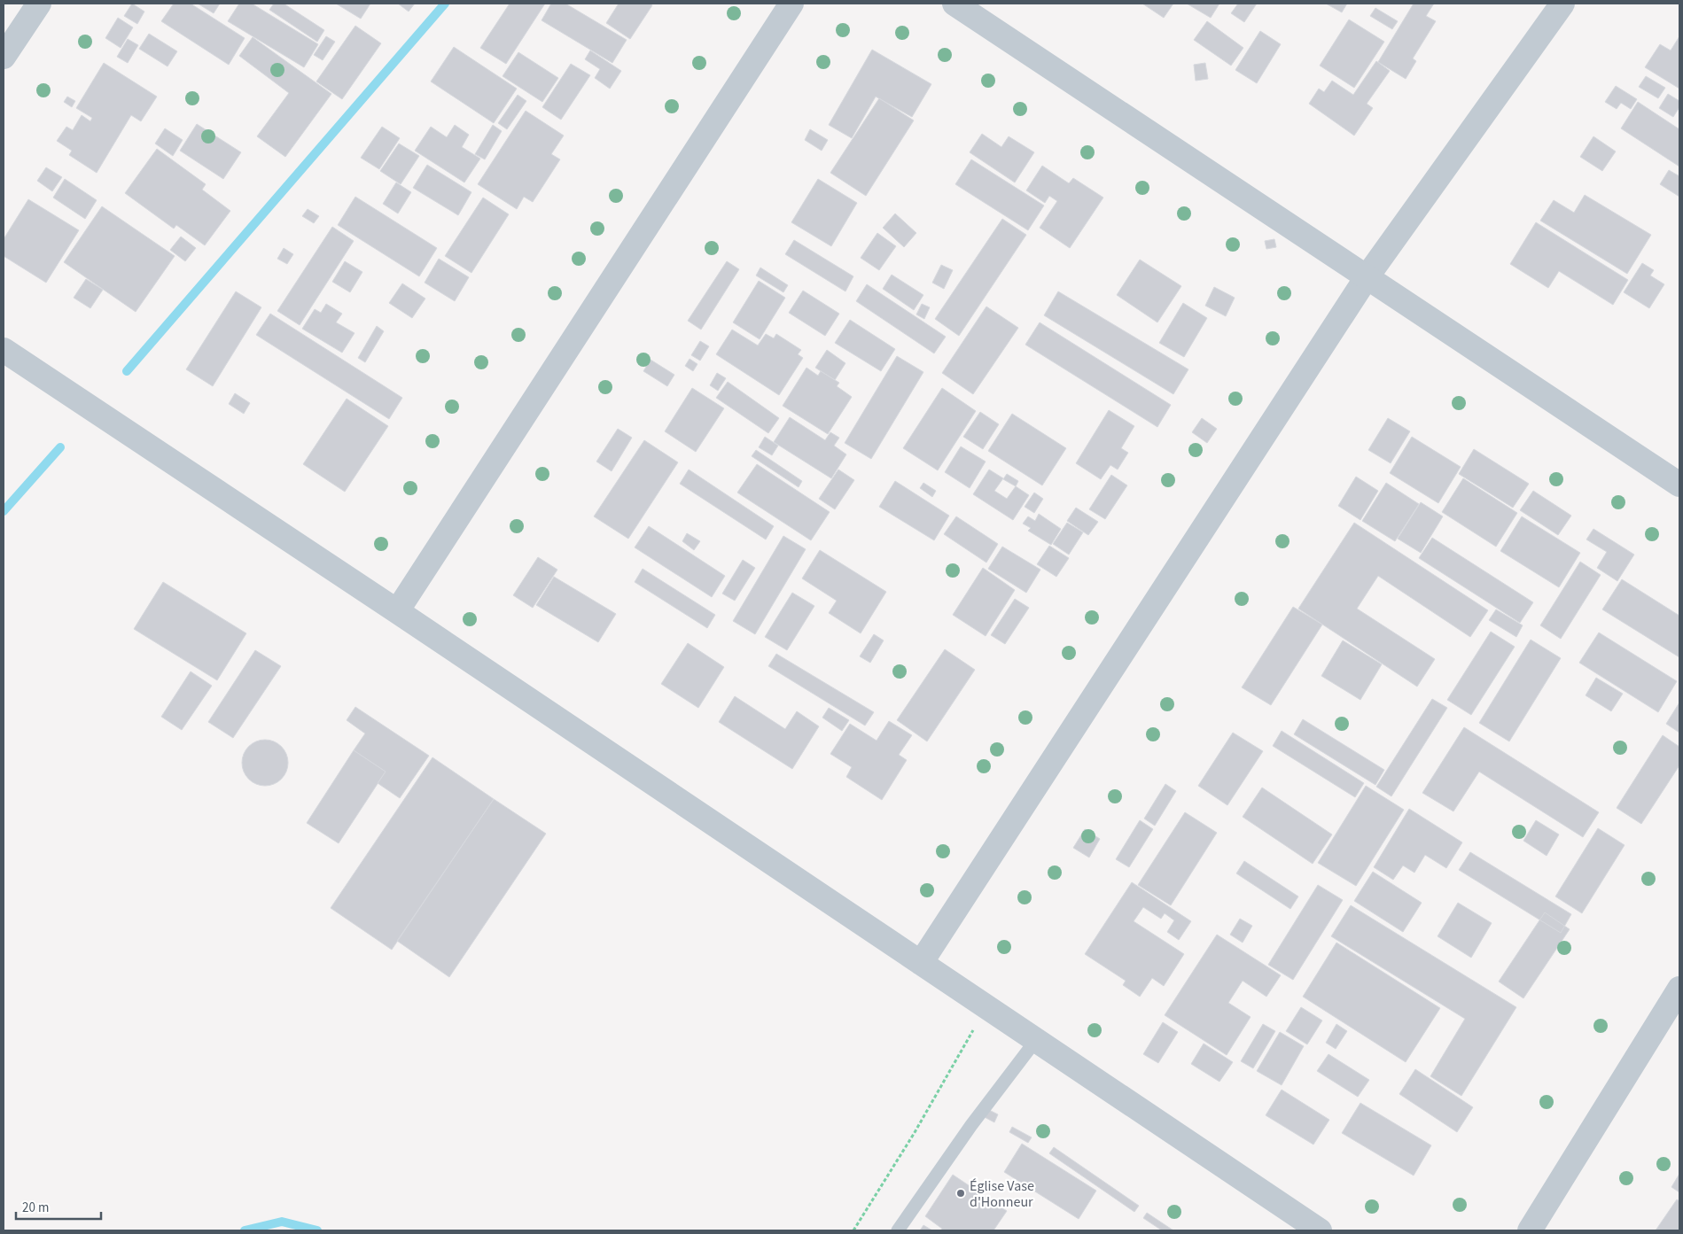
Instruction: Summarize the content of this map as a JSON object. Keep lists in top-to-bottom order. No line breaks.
{"places":["Église Vase d'Honneur"],"scale_bar":"20 m"}
